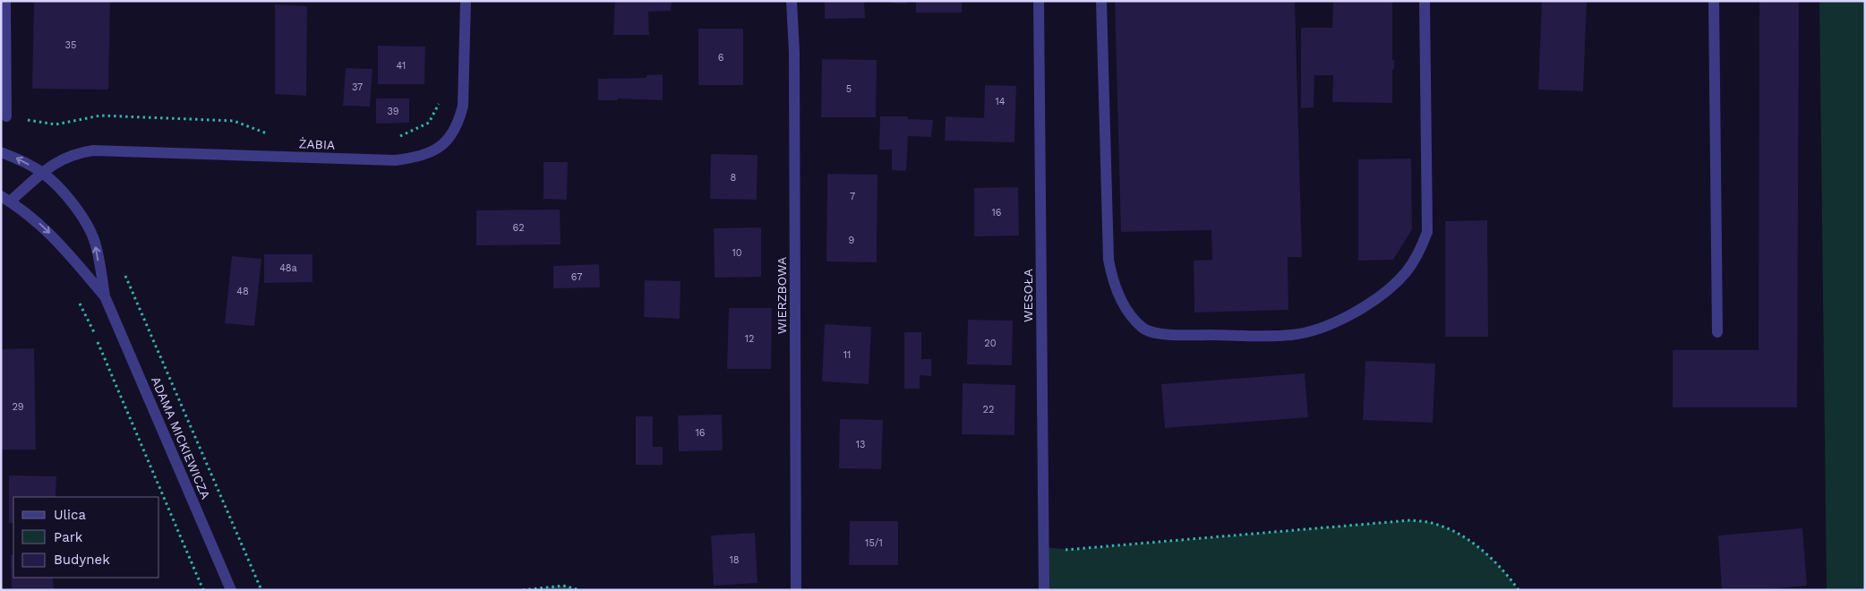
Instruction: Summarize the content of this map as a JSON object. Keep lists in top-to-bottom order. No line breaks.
{"streets":{"street":["ŻABIA","WIERZBOWA","WESOŁA","ADAMA MICKIEWICZA"]},"crossings":[["ŻABIA","ADAMA MICKIEWICZA"]],"house_numbers":["35","6","41","37","5","14","39","8","7","16","62","9","10","48a","67","48","12","20","11","29","22","16","13","15/1","18"],"legend":["Ulica","Park","Budynek"]}
